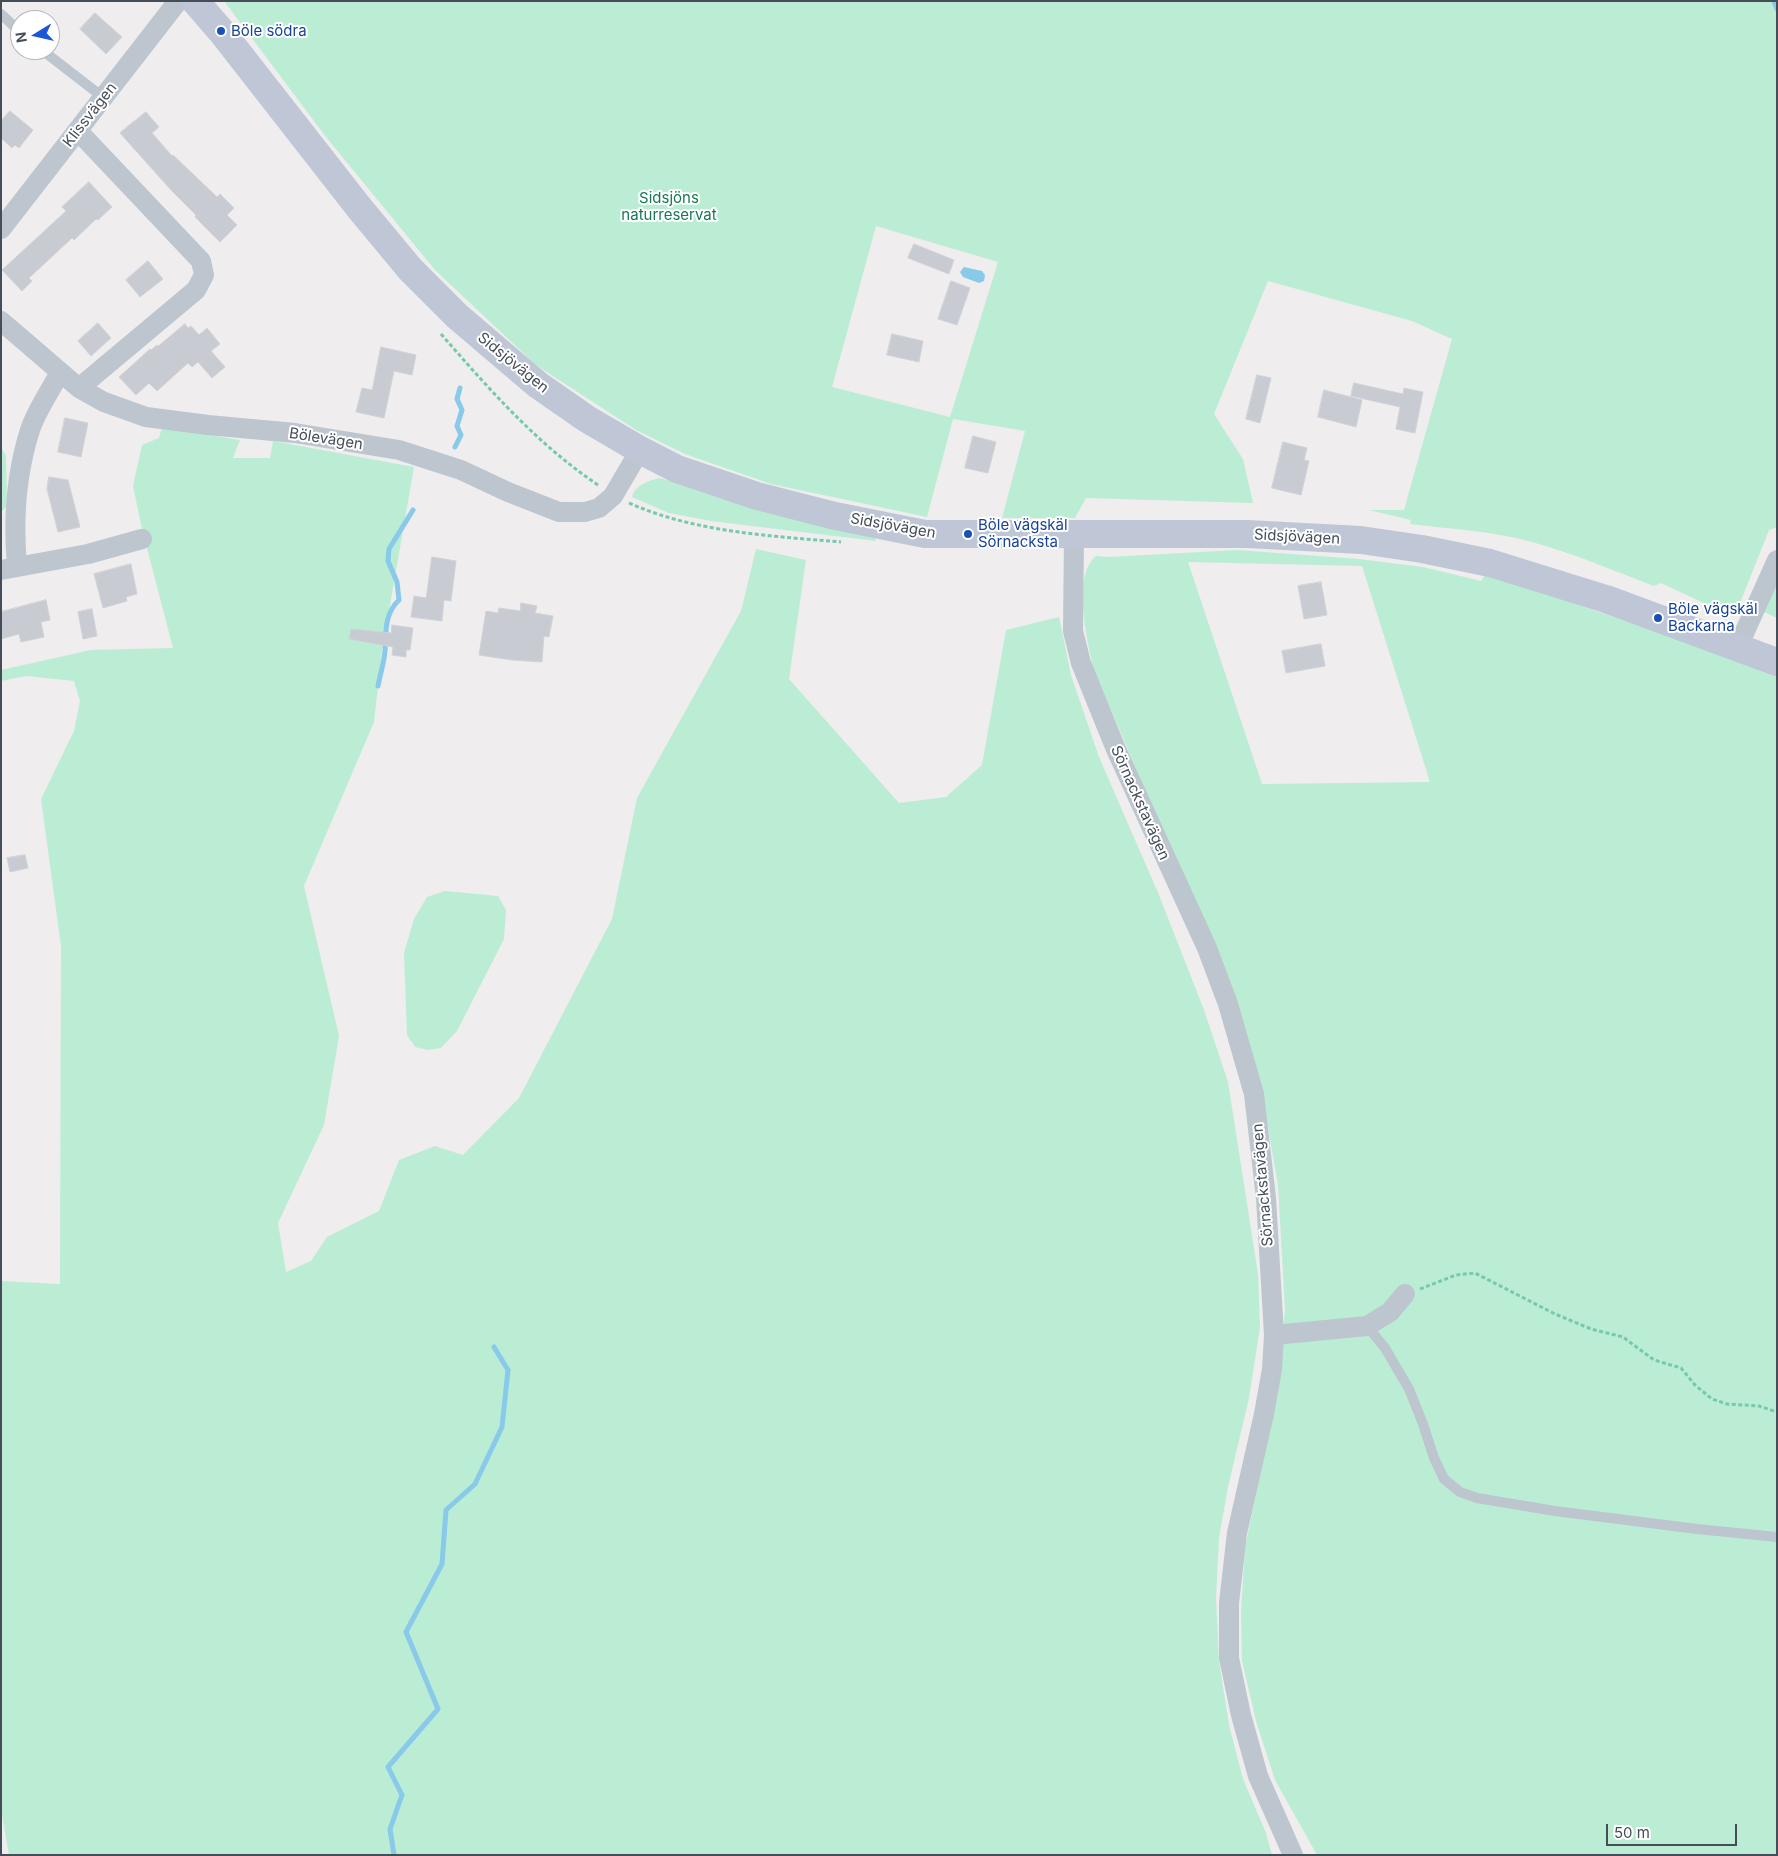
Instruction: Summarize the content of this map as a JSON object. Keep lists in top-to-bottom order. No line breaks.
{"streets":{"main road":["Sidsjövägen"],"street":["Klissvägen","Bölevägen","Sörnackstavägen"]},"crossings":[["Sidsjövägen","Bölevägen"],["Sidsjövägen","Sörnackstavägen"]],"parks":["Sidsjöns naturreservat"],"places":["Böle södra","Böle vägskäl Sörnacksta","Böle vägskäl Backarna"],"scale_bar":"50 m","north":"left"}
